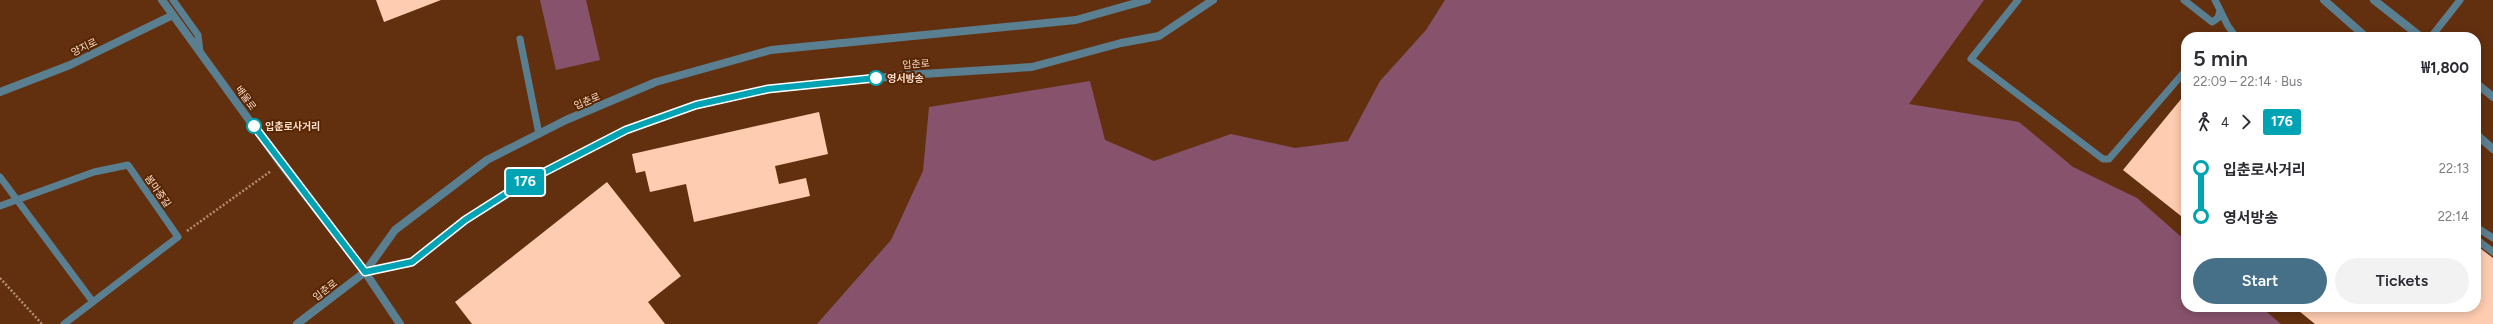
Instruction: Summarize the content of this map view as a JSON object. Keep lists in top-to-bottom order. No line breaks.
{"streets":{"street":["양지로","입춘로","배울로"],"lane":["봄마중길"]},"crossings":[["양지로","배울로"],["입춘로","배울로"]],"places":["영서방송","입춘로사거리"],"lines":["bus line 176"],"page":{"on_map":"176","heading":["5 min","22:09 – 22:14 · Bus","₩1,800"],"legs":["4","176"],"list":[{"name":"입춘로사거리","value":"22:13"},{"name":"영서방송","value":"22:14"}],"buttons":["Start","Tickets"]}}
